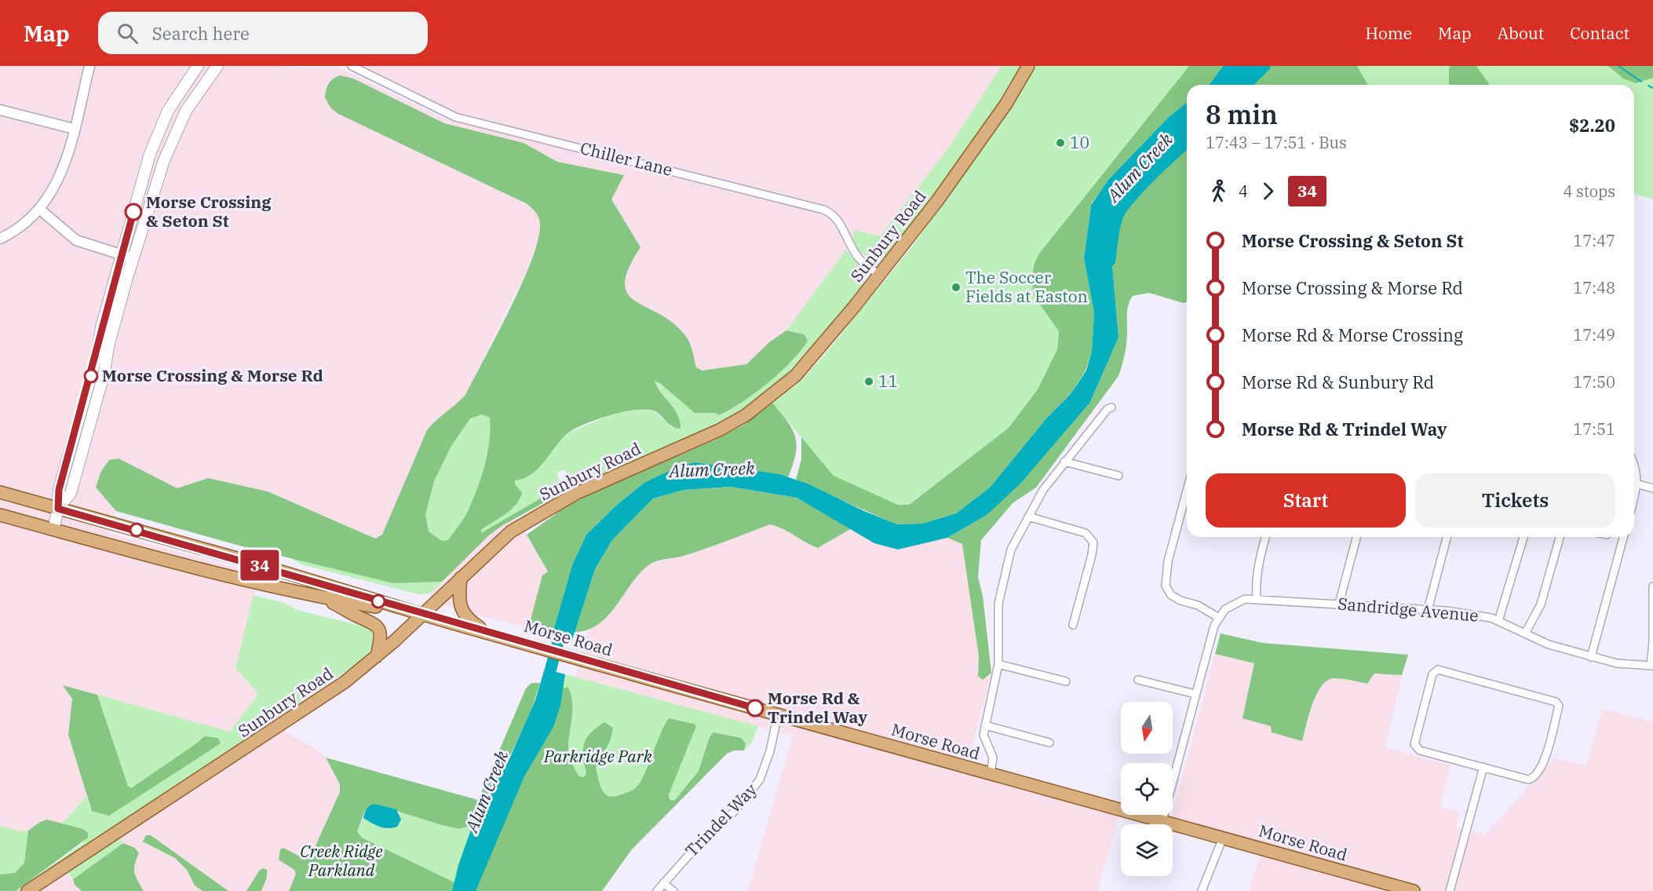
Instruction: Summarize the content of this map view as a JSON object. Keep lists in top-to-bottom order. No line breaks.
{"streets":{"main road":["Sunbury Road","Morse Road"],"street":["Chiller Lane","Sandridge Avenue","Trindel Way"]},"crossings":[["Chiller Lane","Sunbury Road"],["Sunbury Road","Morse Road"],["Morse Road","Trindel Way"]],"water":["Alum Creek"],"parks":["Parkridge Park","Creek Ridge Parkland"],"places":["10","Morse Crossing & Seton St","The Soccer Fields at Easton","Morse Crossing & Morse Rd","11","Morse Rd & Trindel Way"],"lines":["bus line 34"],"north":"bottom","page":{"header":"Map","search":"Search here","nav":["Home","Map","About","Contact"],"on_map":"34","heading":["8 min","17:43 – 17:51 · Bus","$2.20"],"legs":["4","34","4 stops"],"list":[{"name":"Morse Crossing & Seton St","value":"17:47"},{"name":"Morse Crossing & Morse Rd","value":"17:48"},{"name":"Morse Rd & Morse Crossing","value":"17:49"},{"name":"Morse Rd & Sunbury Rd","value":"17:50"},{"name":"Morse Rd & Trindel Way","value":"17:51"}],"buttons":["Start","Tickets"]}}
